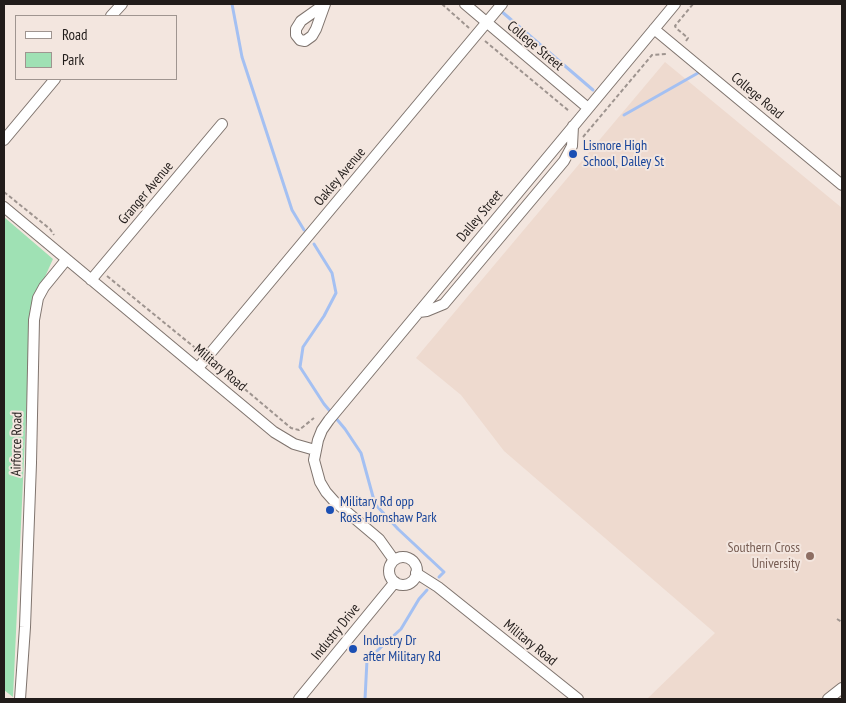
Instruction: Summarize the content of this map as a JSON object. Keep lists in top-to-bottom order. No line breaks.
{"streets":{"street":["College Street","College Road","Oakley Avenue","Granger Avenue","Dalley Street","Military Road","Airforce Road","Industry Drive"]},"crossings":[["College Street","Oakley Avenue"],["College Street","Dalley Street"],["College Road","Dalley Street"],["Oakley Avenue","Military Road"],["Granger Avenue","Military Road"],["Dalley Street","Military Road"],["Military Road","Airforce Road"],["Military Road","Industry Drive"]],"places":["Lismore High School, Dalley St","Military Rd opp Ross Hornshaw Park","Southern Cross University","Industry Dr after Military Rd"],"legend":["Road","Park"]}
